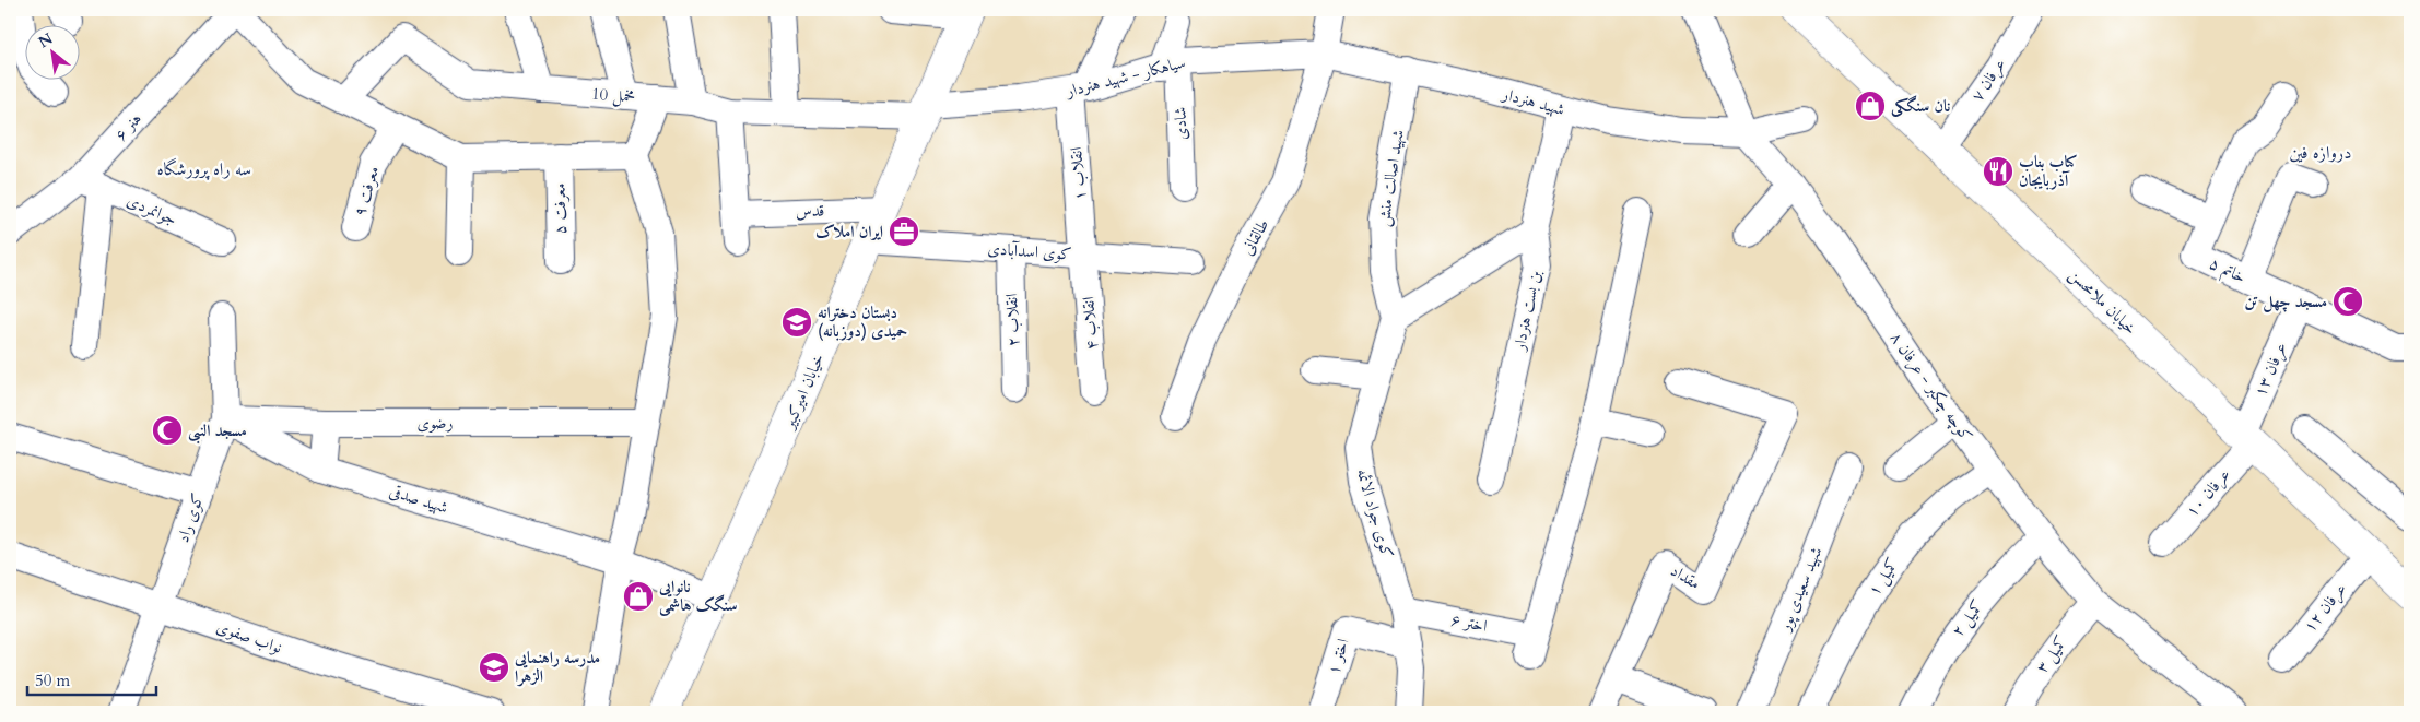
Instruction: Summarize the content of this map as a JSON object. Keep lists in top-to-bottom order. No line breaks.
{"streets":{"main road":["خیابان ملامحسن","خیابان امیرکبیر"],"street":["سیاهکار - شهید هنردار","عرفان ۷","مخمل 10","شهید هنردار","شادی","هنر ۶","انقلاب ۱","شهید اصالت منش","معرفت ۹","معرفت ۵","جوانمردی","قدس","طالقانی","کوی اسدآبادی","خاتم ۵","بن بست هنردار","انقلاب ۲","انقلاب ۴","عرفان ۱۳","کوچه چکبر - عرفان ۸","رضوی","عرفان ۱۰","شهید صدقی","کوی جواد الائمه","کوی راد","مقداد","کمیل ۱","شهید سعیدی پور","عرفان ۱۲","کمیل ۲","اختر ۶","نواب صفوی","کمیل ۳","اختر ۱"]},"crossings":[["سیاهکار - شهید هنردار","مخمل 10"],["سیاهکار - شهید هنردار","شهید هنردار"],["سیاهکار - شهید هنردار","شادی"],["سیاهکار - شهید هنردار","انقلاب ۱"],["سیاهکار - شهید هنردار","طالقانی"],["سیاهکار - شهید هنردار","خیابان امیرکبیر"],["عرفان ۷","خیابان ملامحسن"],["مخمل 10","خیابان امیرکبیر"],["شهید هنردار","شهید اصالت منش"],["شهید هنردار","طالقانی"],["شهید هنردار","بن بست هنردار"],["شهید هنردار","کوچه چکبر - عرفان ۸"],["هنر ۶","جوانمردی"],["انقلاب ۱","کوی اسدآبادی"],["انقلاب ۱","انقلاب ۴"],["شهید اصالت منش","کوی جواد الائمه"],["قدس","خیابان امیرکبیر"],["کوی اسدآبادی","انقلاب ۲"],["کوی اسدآبادی","انقلاب ۴"],["کوی اسدآبادی","خیابان امیرکبیر"],["خاتم ۵","عرفان ۱۳"],["خیابان ملامحسن","عرفان ۱۳"],["خیابان ملامحسن","عرفان ۱۰"],["خیابان ملامحسن","عرفان ۱۲"],["عرفان ۱۳","عرفان ۱۰"],["کوچه چکبر - عرفان ۸","کمیل ۱"],["کوچه چکبر - عرفان ۸","کمیل ۲"],["کوچه چکبر - عرفان ۸","کمیل ۳"],["خیابان امیرکبیر","شهید صدقی"],["رضوی","شهید صدقی"],["رضوی","کوی راد"],["شهید صدقی","کوی راد"],["کوی جواد الائمه","اختر ۶"],["کوی جواد الائمه","اختر ۱"],["کوی راد","نواب صفوی"]],"districts":["دروازه فین","سه راه پرورشگاه"],"places":{"shop":["نان سنگکی","نانوایی سنگک هاشمی"],"restaurant":["کباب بناب آذربایجان"],"office":["ایران املاک"],"mosque":["مسجد چهل تن","مسجد النبی"],"school or university":["دبستان دخترانه حمیدی (دوزبانه)","مدرسه راهنمایی الزهرا"]},"scale_bar":"50 m","north":"top left"}
